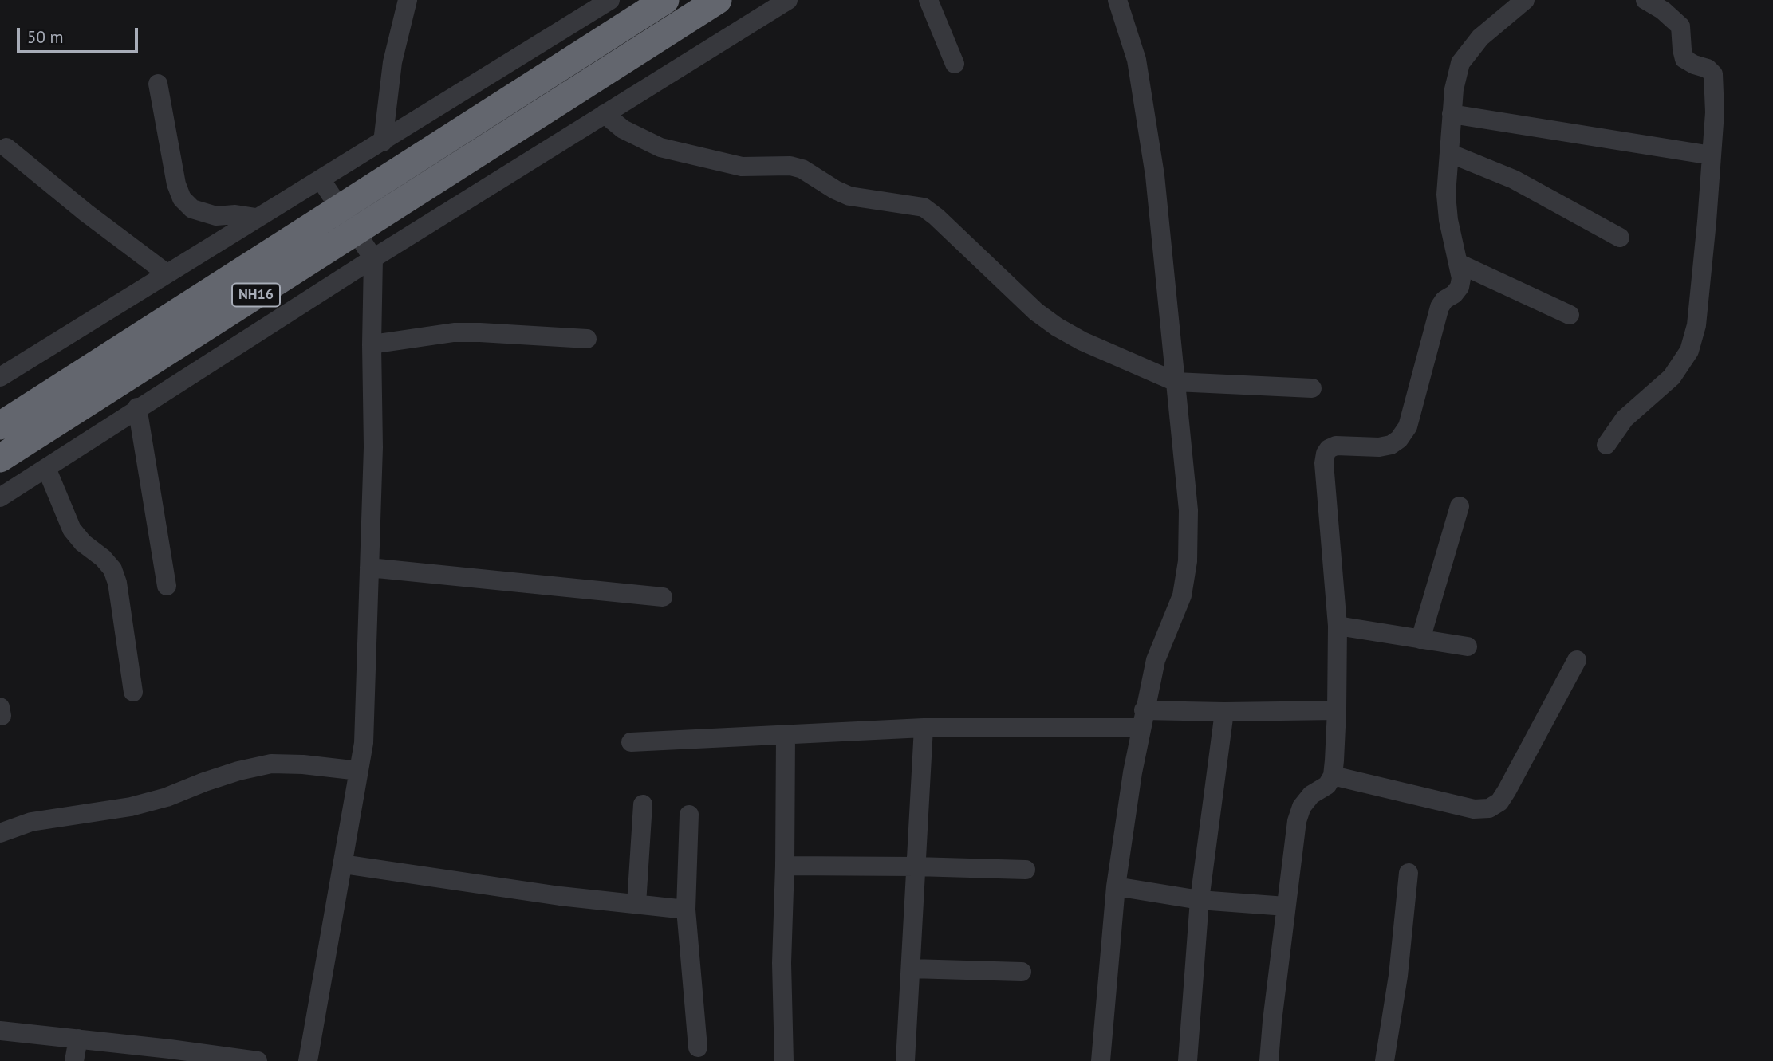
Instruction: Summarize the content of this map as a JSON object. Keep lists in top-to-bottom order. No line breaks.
{"streets":{"highway":["NH16"]},"scale_bar":"50 m"}
